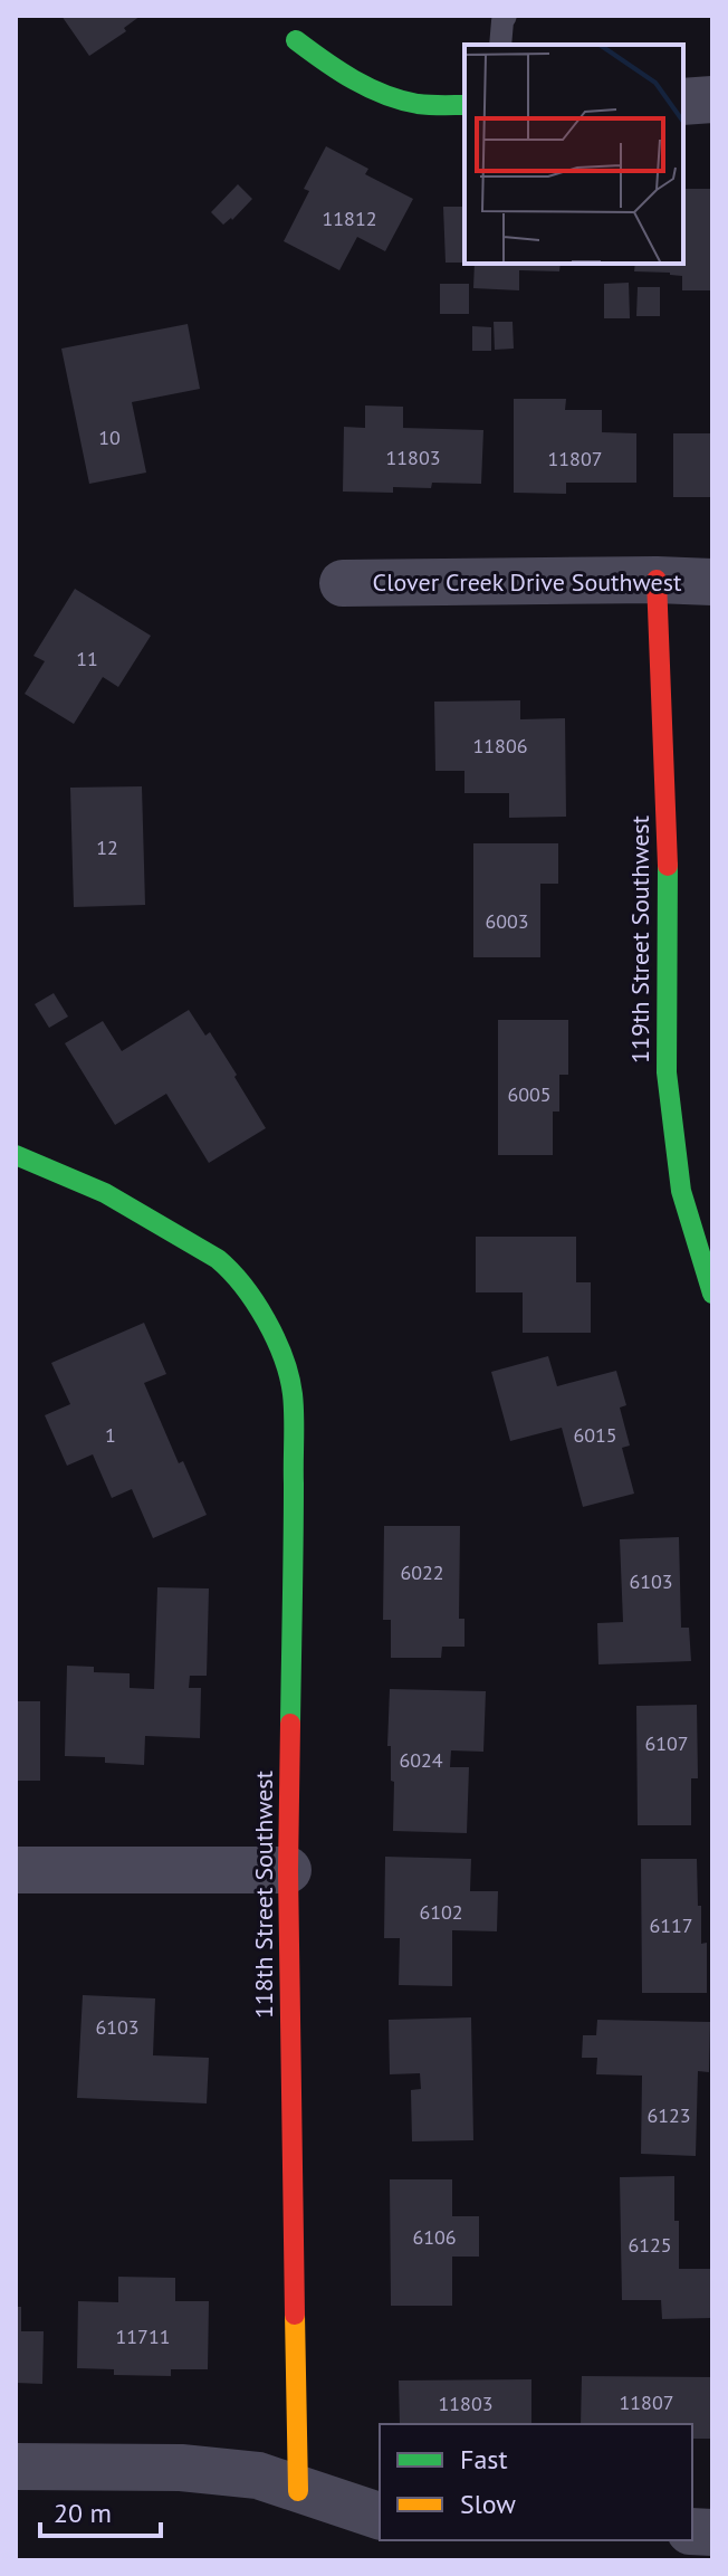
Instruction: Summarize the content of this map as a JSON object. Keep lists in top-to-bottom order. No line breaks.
{"streets":{"street":["Clover Creek Drive Southwest","119th Street Southwest","118th Street Southwest"]},"crossings":[["Clover Creek Drive Southwest","119th Street Southwest"]],"house_numbers":["11812","10","11803","11807","11","11806","12","6003","6005","1","6015","6022","6103","6107","6024","6102","6117","6103","6123","6106","6125","11711","11807","11803"],"legend":["Fast","Slow"],"scale_bar":"20 m"}
